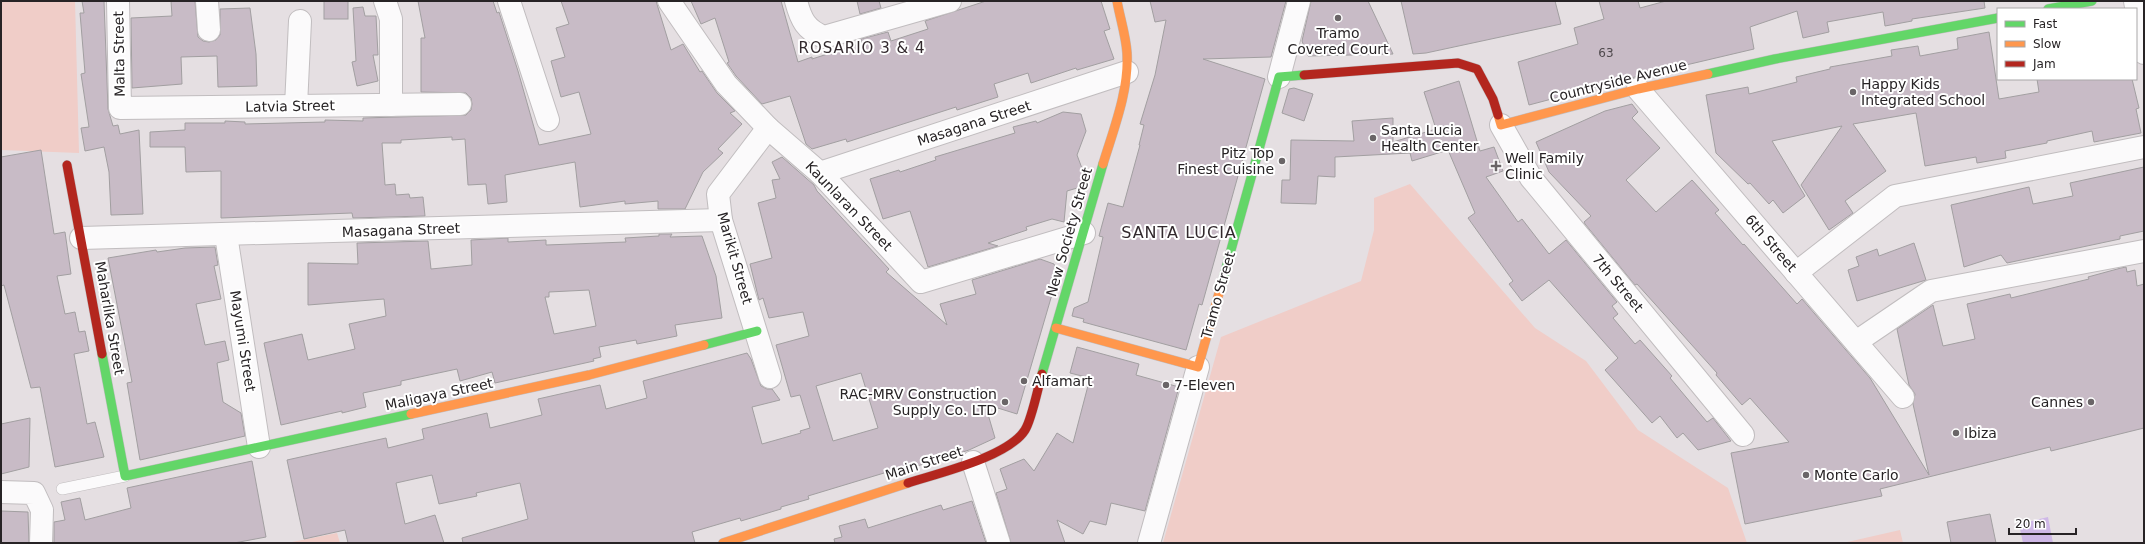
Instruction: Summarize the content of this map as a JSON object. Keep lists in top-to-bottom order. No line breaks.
{"streets":{"street":["Malta Street","Countryside Avenue","Latvia Street","Masagana Street","Kaunlaran Street","New Society Street","6th Street","Marikit Street","7th Street","Tramo Street","Maharlika Street","Mayumi Street","Maligaya Street","Main Street"]},"crossings":[["Malta Street","Latvia Street"],["Countryside Avenue","6th Street"],["Countryside Avenue","7th Street"],["Masagana Street","Kaunlaran Street"],["Masagana Street","New Society Street"],["Masagana Street","Marikit Street"],["Masagana Street","Maharlika Street"],["Masagana Street","Mayumi Street"],["Kaunlaran Street","New Society Street"],["Kaunlaran Street","Marikit Street"],["New Society Street","Main Street"],["Marikit Street","Maligaya Street"],["Maharlika Street","Maligaya Street"],["Mayumi Street","Maligaya Street"]],"districts":["ROSARIO 3 & 4","SANTA LUCIA"],"places":{"other":["Tramo Covered Court","Happy Kids Integrated School","Santa Lucia Health Center","Pitz Top Finest Cuisine","Alfamart","7-Eleven","RAC-MRV Construction Supply Co. LTD","Cannes","Ibiza","Monte Carlo"],"health":["Well Family Clinic"]},"house_numbers":["63"],"legend":["Fast","Slow","Jam"],"scale_bar":"20 m"}
